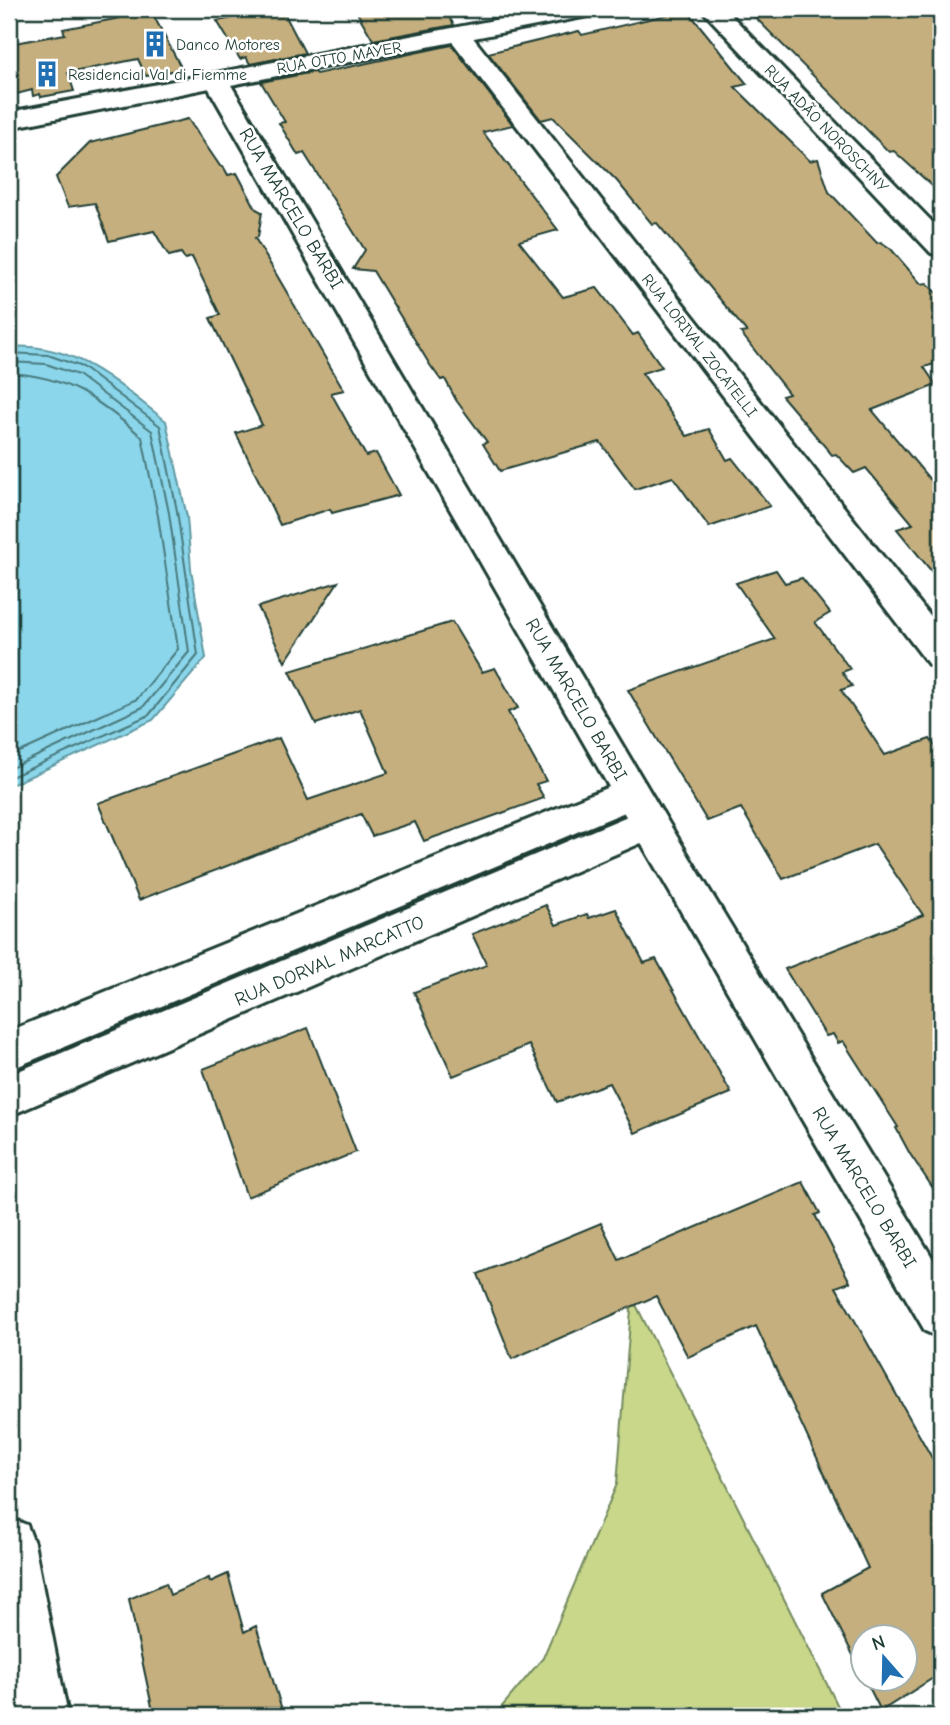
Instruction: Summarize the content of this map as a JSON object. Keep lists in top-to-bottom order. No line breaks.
{"streets":{"street":["RUA OTTO MAYER","RUA ADÃO NOROSCHNY","RUA MARCELO BARBI","RUA LORIVAL ZOCATELLI","RUA DORVAL MARCATTO"]},"crossings":[["RUA OTTO MAYER","RUA MARCELO BARBI"],["RUA OTTO MAYER","RUA LORIVAL ZOCATELLI"],["RUA MARCELO BARBI","RUA DORVAL MARCATTO"]],"places":{"building":["Danco Motores","Residencial Val di Fiemme"]},"north":"top"}
